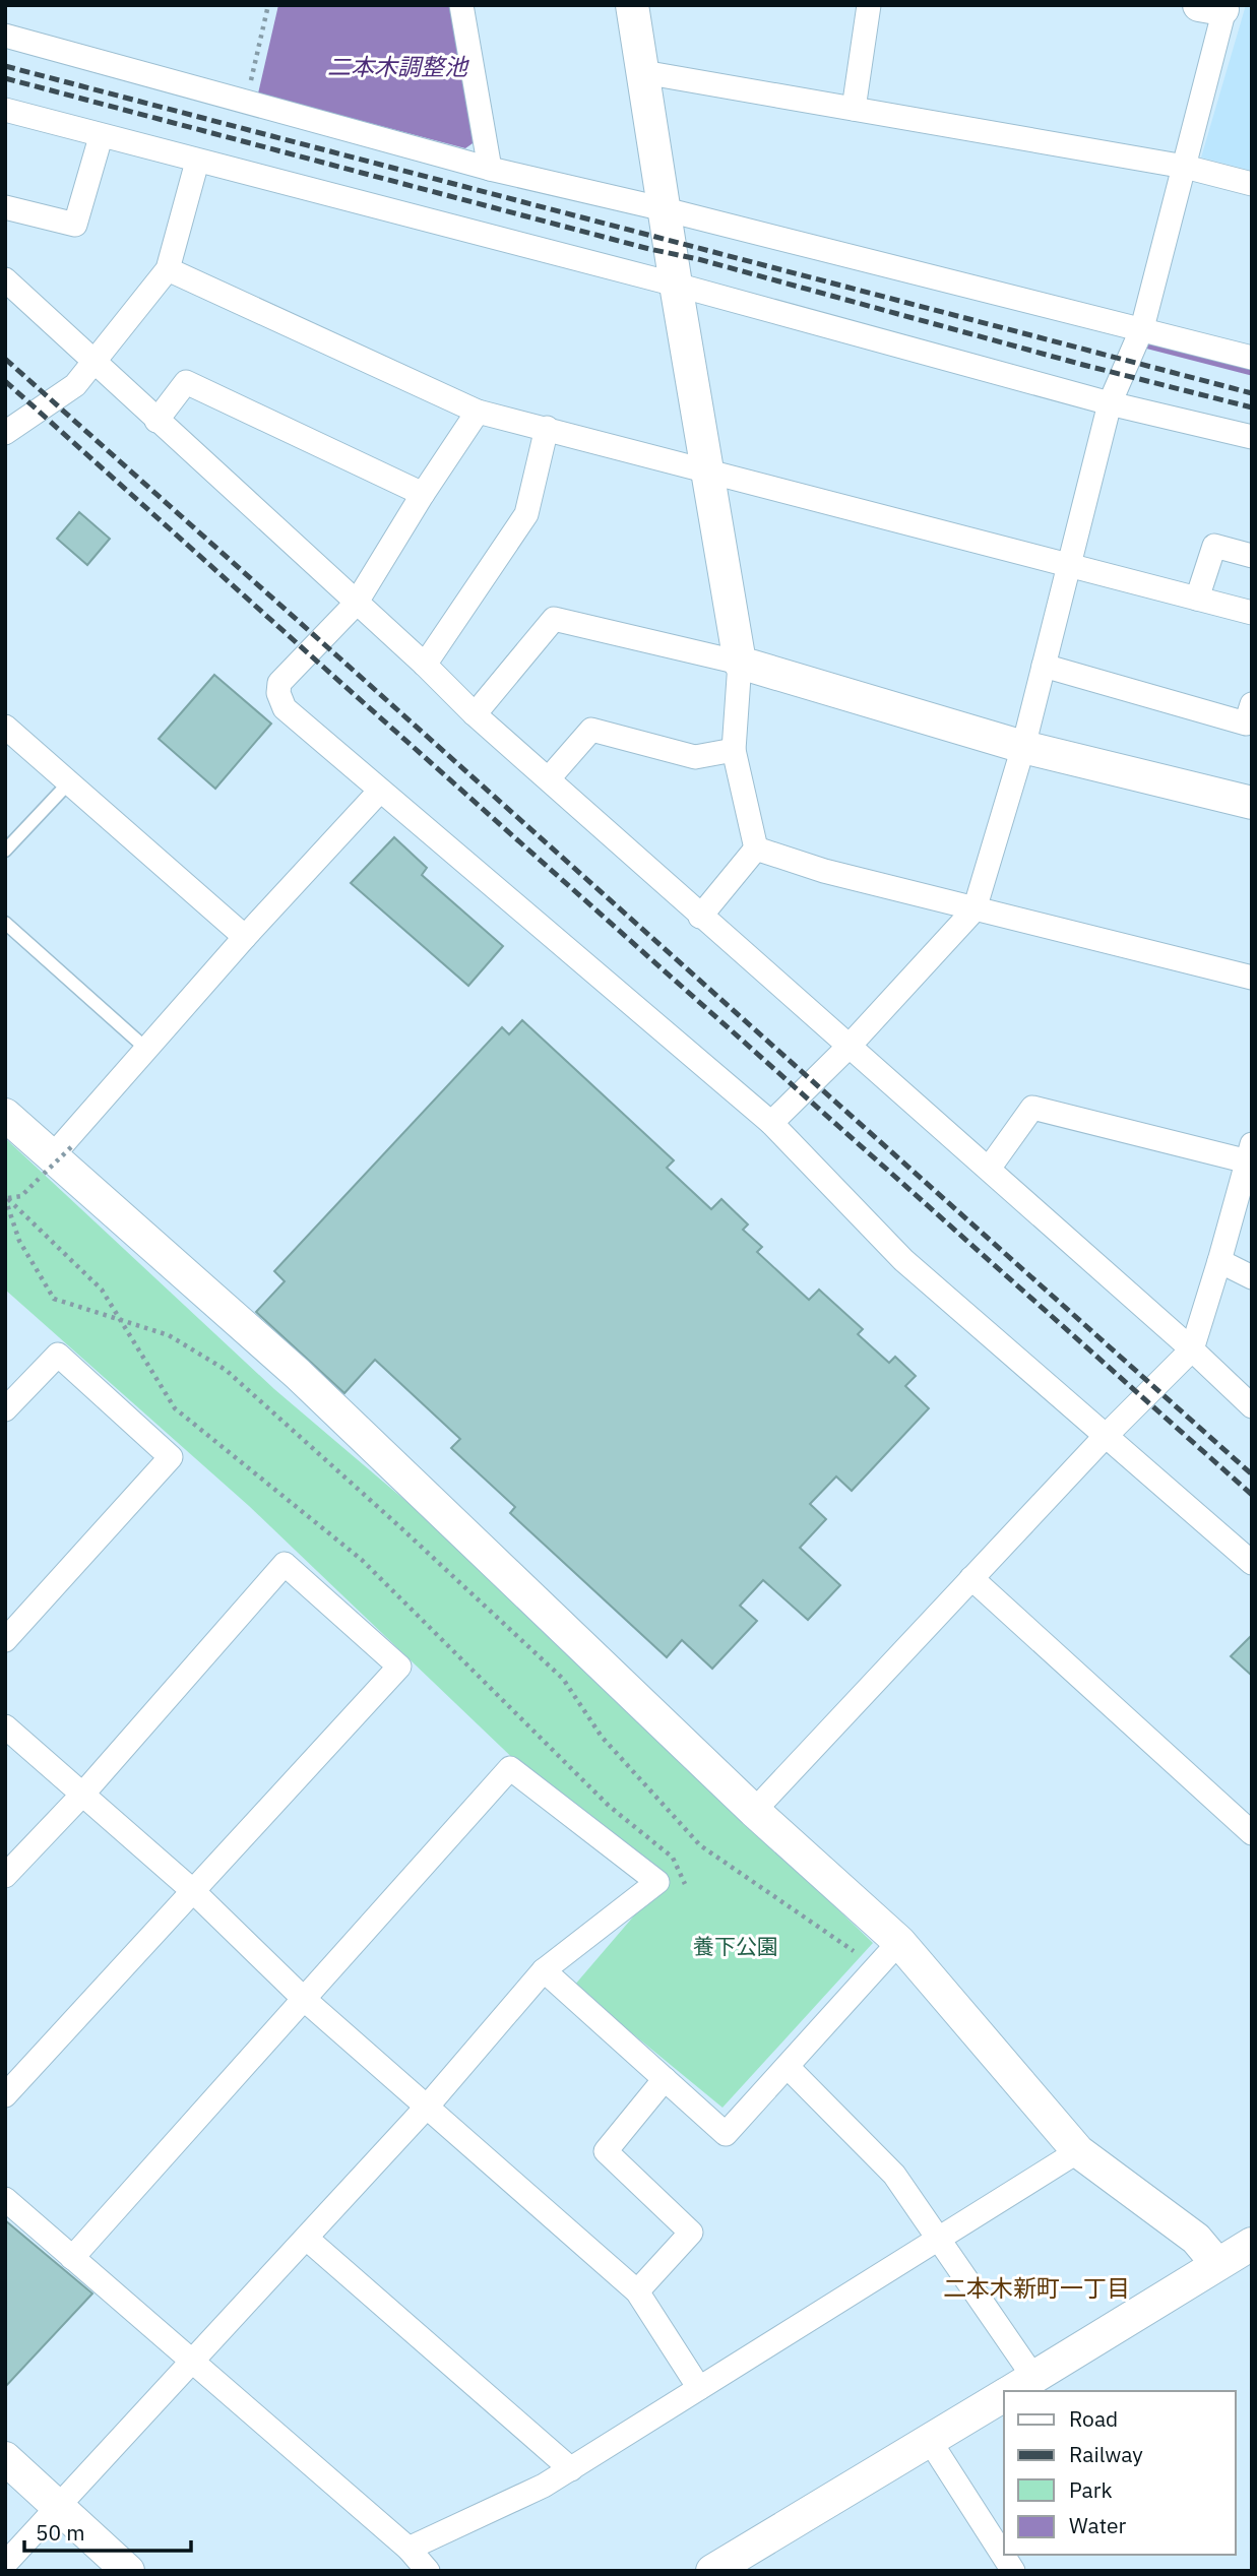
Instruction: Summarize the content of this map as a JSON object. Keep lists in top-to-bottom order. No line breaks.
{"districts":["二本木新町一丁目"],"water":["二本木調整池"],"parks":["養下公園"],"legend":["Road","Railway","Park","Water"],"scale_bar":"50 m"}
